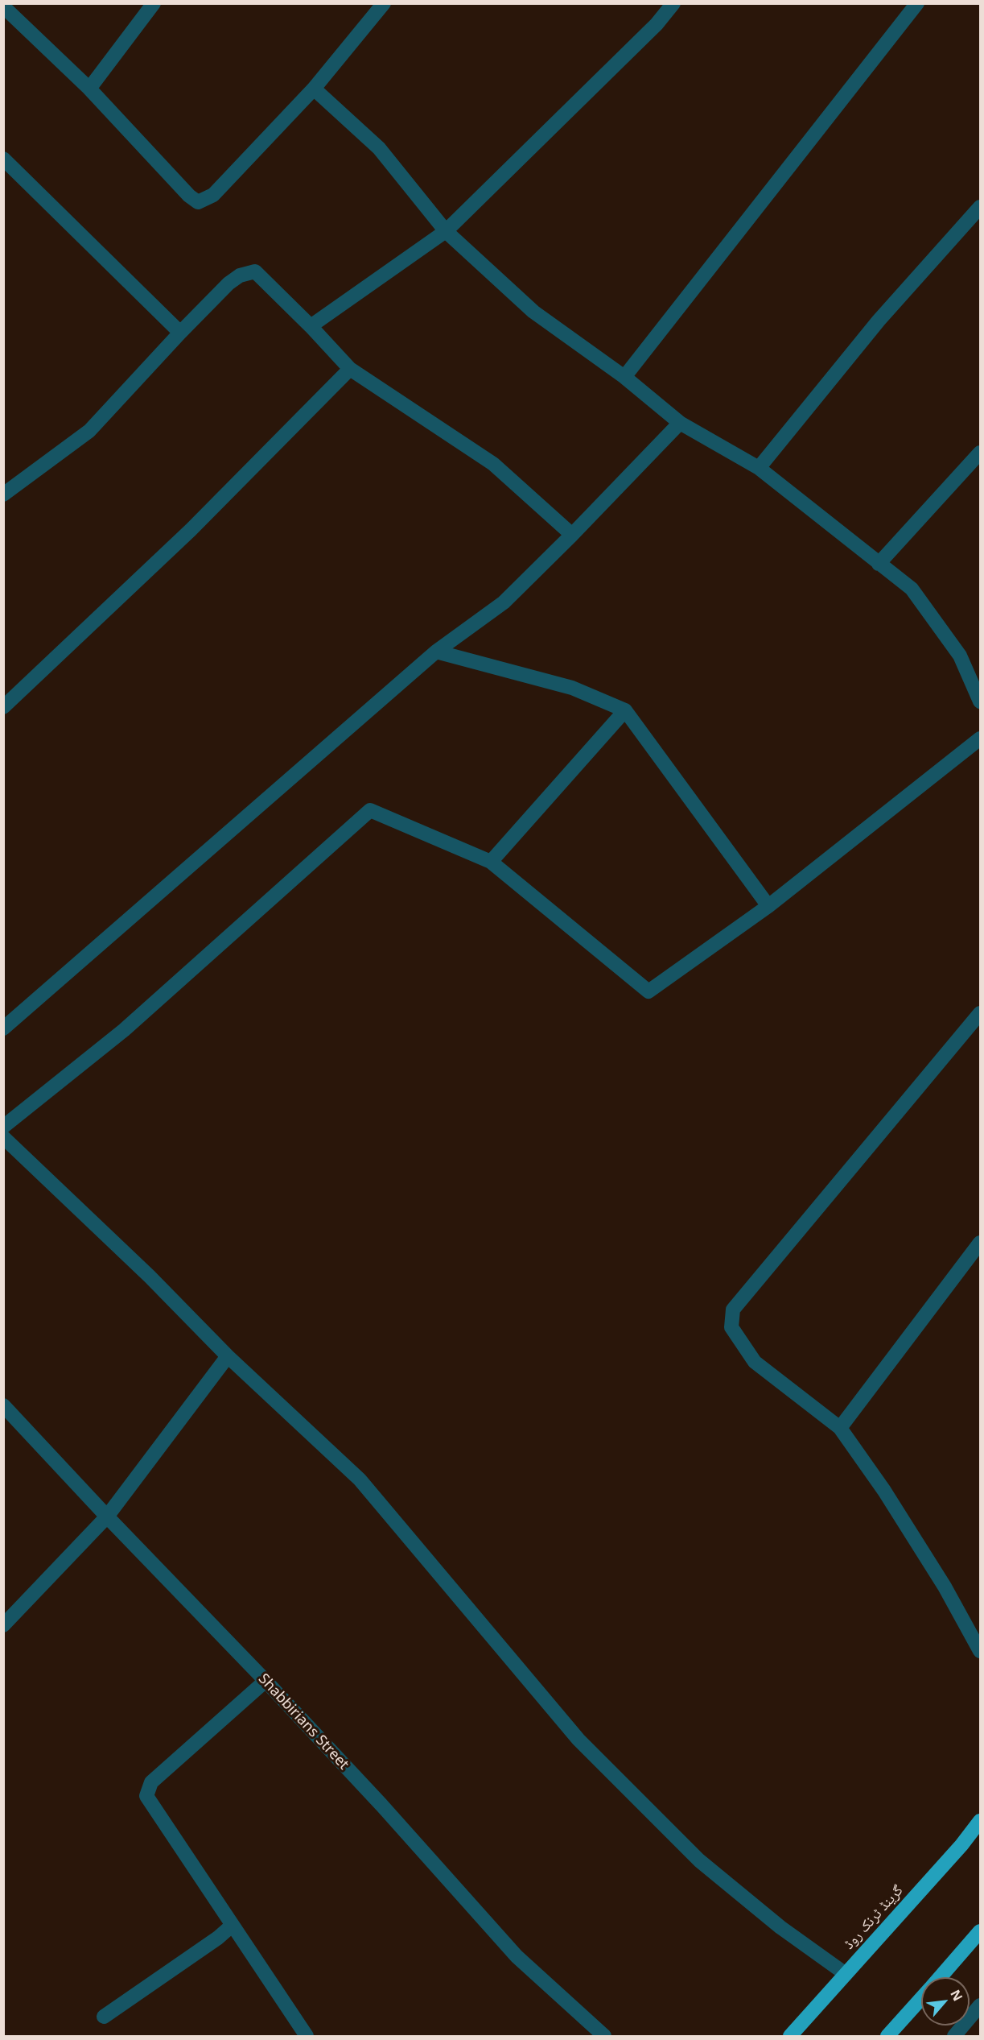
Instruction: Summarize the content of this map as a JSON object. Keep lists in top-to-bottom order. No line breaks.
{"streets":{"highway":["گرینڈ ٹرنک روڈ"],"street":["Shabbirians Street"]},"north":"top right"}
